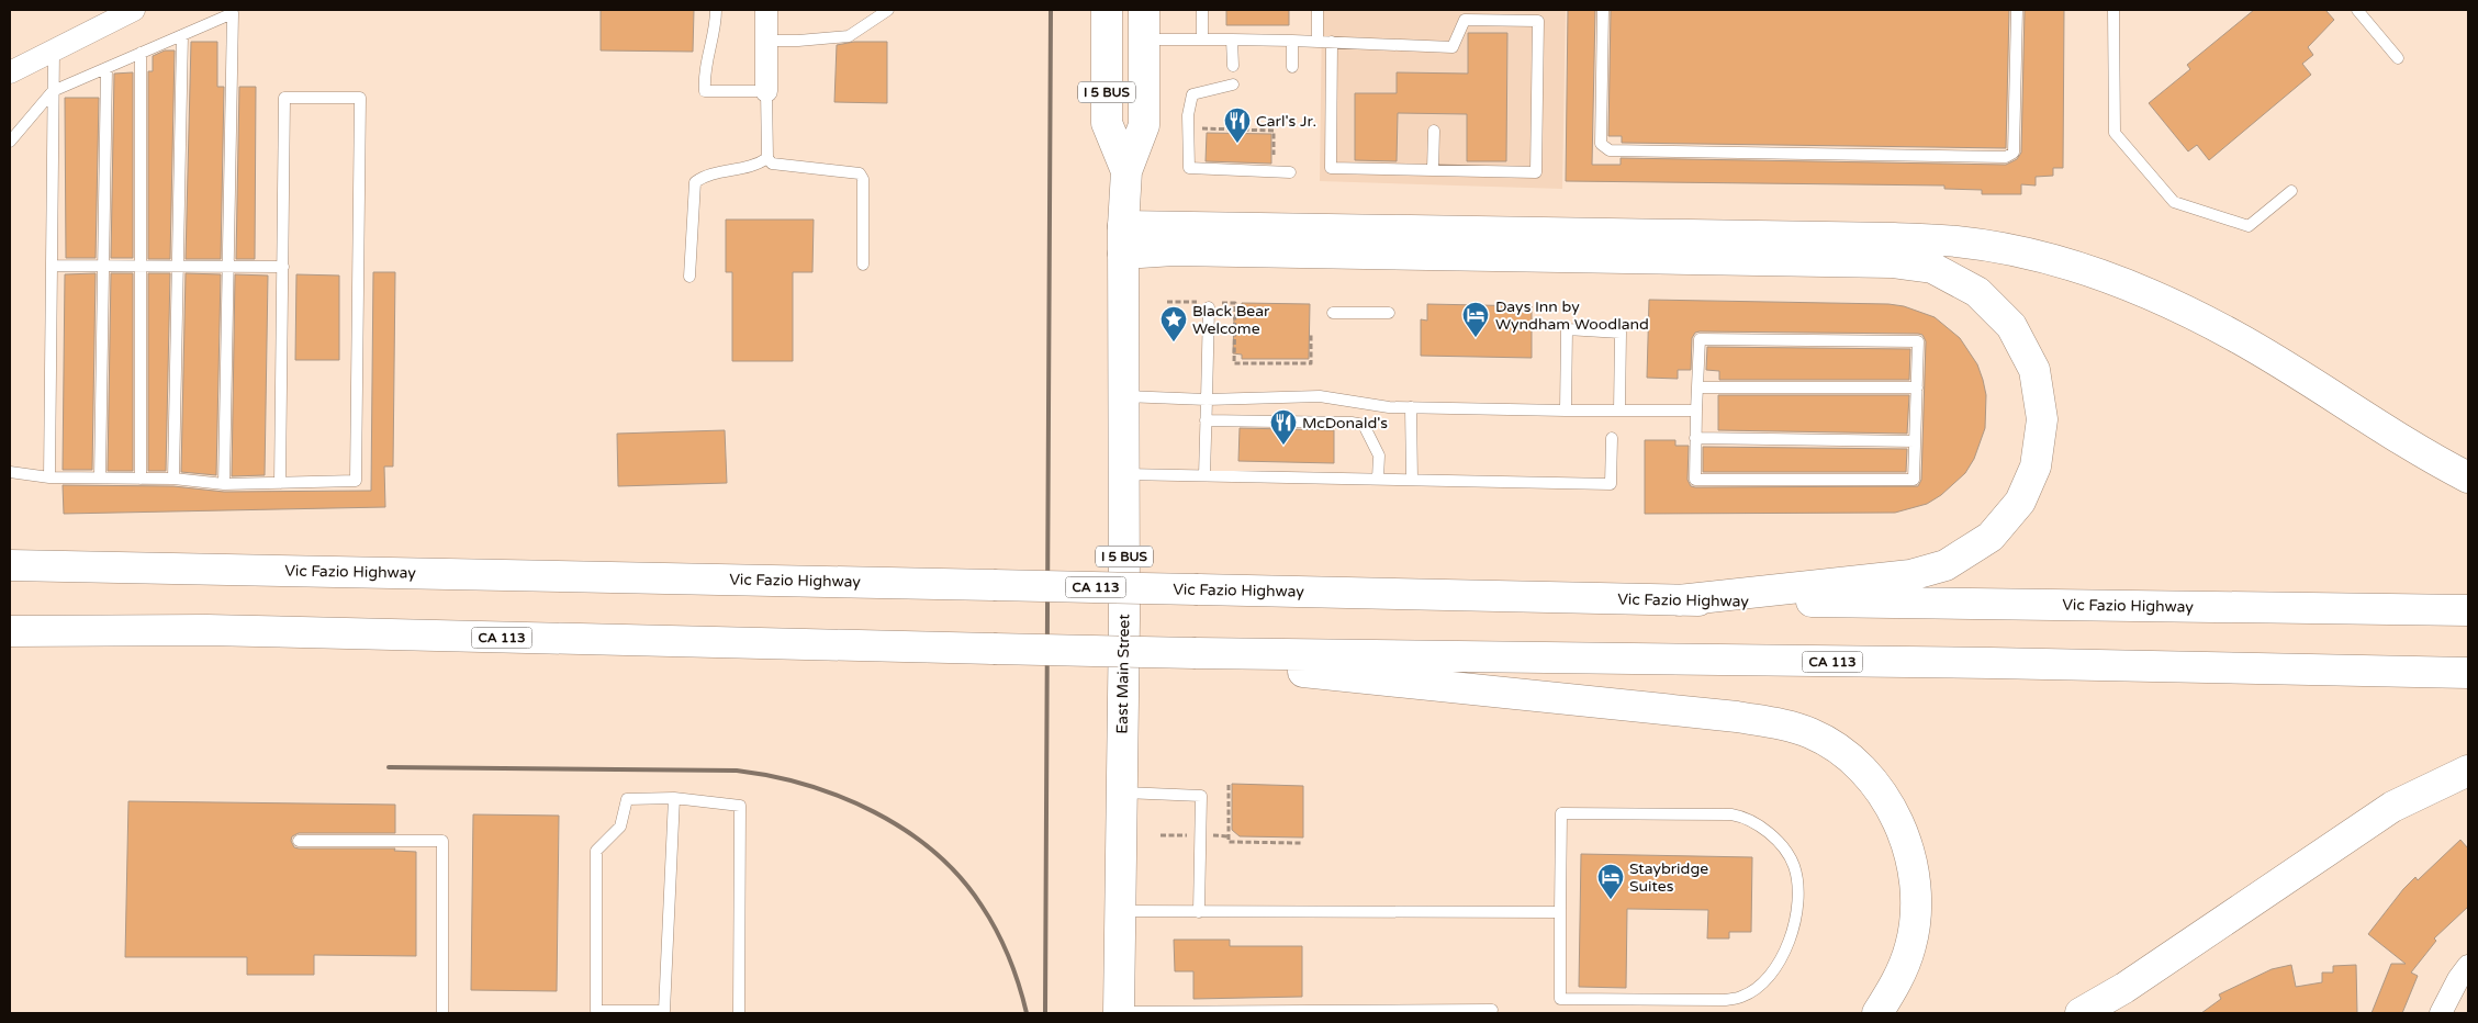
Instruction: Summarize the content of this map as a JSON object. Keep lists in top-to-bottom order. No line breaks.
{"streets":{"main road":["I 5 BUS","Vic Fazio Highway","CA 113","East Main Street"]},"places":{"restaurant":["Carl's Jr.","McDonald's"],"hotel":["Days Inn by Wyndham Woodland","Staybridge Suites"],"place":["Black Bear Welcome"]}}
